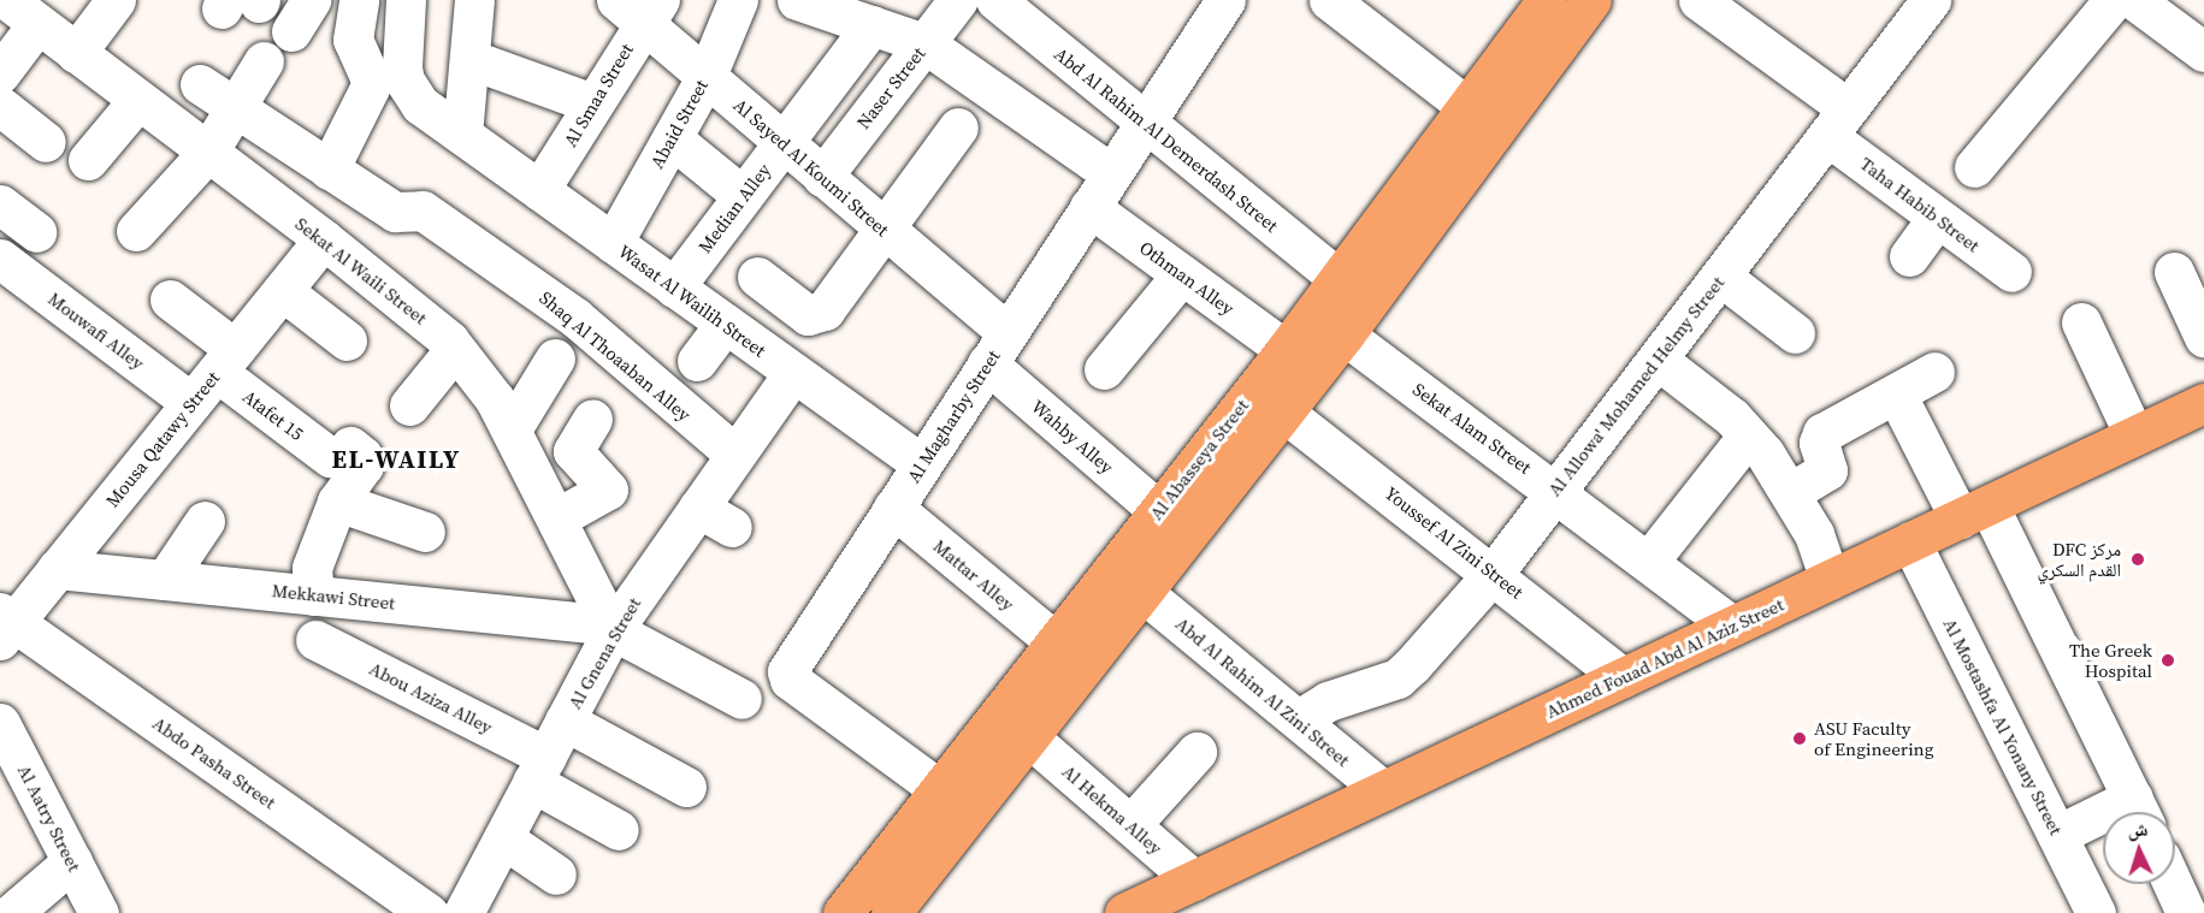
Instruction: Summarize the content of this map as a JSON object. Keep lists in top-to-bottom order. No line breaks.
{"streets":{"main road":["Al Abasseya Street","Ahmed Fouad Abd Al Aziz Street"],"street":["Naser Street","Al Smaa Street","Abaid Street","Abd Al Rahim Al Demerdash Street","Al Sayed Al Koumi Street","Taha Habib Street","Median Alley","Sekat Al Waili Street","Othman Alley","Wasat Al Wailih Street","Mouwafi Alley","Shaq Al Thoaaban Alley","Al Allowa' Mohamed Helmy Street","Atafet 15","Al Magharby Street","Sekat Alam Street","Wahby Alley","Mousa Qatawy Street","Youssef Al Zini Street","Mattar Alley","Mekkawi Street","Al Gnena Street","Abd Al Rahim Al Zini Street","Abou Aziza Alley","Al Mostashfa Al Yonany Street","Abdo Pasha Street","Al Hekma Alley","Al Aatry Street"]},"crossings":[["Naser Street","Al Sayed Al Koumi Street"],["Al Smaa Street","Al Sayed Al Koumi Street"],["Al Smaa Street","Wasat Al Wailih Street"],["Abaid Street","Al Sayed Al Koumi Street"],["Abaid Street","Wasat Al Wailih Street"],["Abd Al Rahim Al Demerdash Street","Al Magharby Street"],["Abd Al Rahim Al Demerdash Street","Al Abasseya Street"],["Al Sayed Al Koumi Street","Median Alley"],["Al Sayed Al Koumi Street","Al Magharby Street"],["Al Sayed Al Koumi Street","Wahby Alley"],["Taha Habib Street","Al Allowa' Mohamed Helmy Street"],["Median Alley","Wasat Al Wailih Street"],["Sekat Al Waili Street","Mousa Qatawy Street"],["Sekat Al Waili Street","Mekkawi Street"],["Sekat Al Waili Street","Al Gnena Street"],["Othman Alley","Al Magharby Street"],["Othman Alley","Al Abasseya Street"],["Wasat Al Wailih Street","Al Magharby Street"],["Wasat Al Wailih Street","Al Gnena Street"],["Mouwafi Alley","Mousa Qatawy Street"],["Shaq Al Thoaaban Alley","Al Gnena Street"],["Al Allowa' Mohamed Helmy Street","Sekat Alam Street"],["Al Allowa' Mohamed Helmy Street","Youssef Al Zini Street"],["Al Allowa' Mohamed Helmy Street","Abd Al Rahim Al Zini Street"],["Atafet 15","Mousa Qatawy Street"],["Al Magharby Street","Wahby Alley"],["Al Magharby Street","Al Abasseya Street"],["Al Magharby Street","Mattar Alley"],["Sekat Alam Street","Al Abasseya Street"],["Sekat Alam Street","Ahmed Fouad Abd Al Aziz Street"],["Wahby Alley","Al Abasseya Street"],["Mousa Qatawy Street","Mekkawi Street"],["Mousa Qatawy Street","Abdo Pasha Street"],["Al Abasseya Street","Youssef Al Zini Street"],["Al Abasseya Street","Mattar Alley"],["Al Abasseya Street","Abd Al Rahim Al Zini Street"],["Al Abasseya Street","Al Hekma Alley"],["Youssef Al Zini Street","Ahmed Fouad Abd Al Aziz Street"],["Mekkawi Street","Al Gnena Street"],["Al Gnena Street","Abou Aziza Alley"],["Ahmed Fouad Abd Al Aziz Street","Abd Al Rahim Al Zini Street"],["Ahmed Fouad Abd Al Aziz Street","Al Mostashfa Al Yonany Street"],["Ahmed Fouad Abd Al Aziz Street","Al Hekma Alley"]],"districts":["EL-WAILY"],"places":["DFC مركز القدم السكري","The Greek Hospital","ASU Faculty of Engineering"],"north":"top"}
